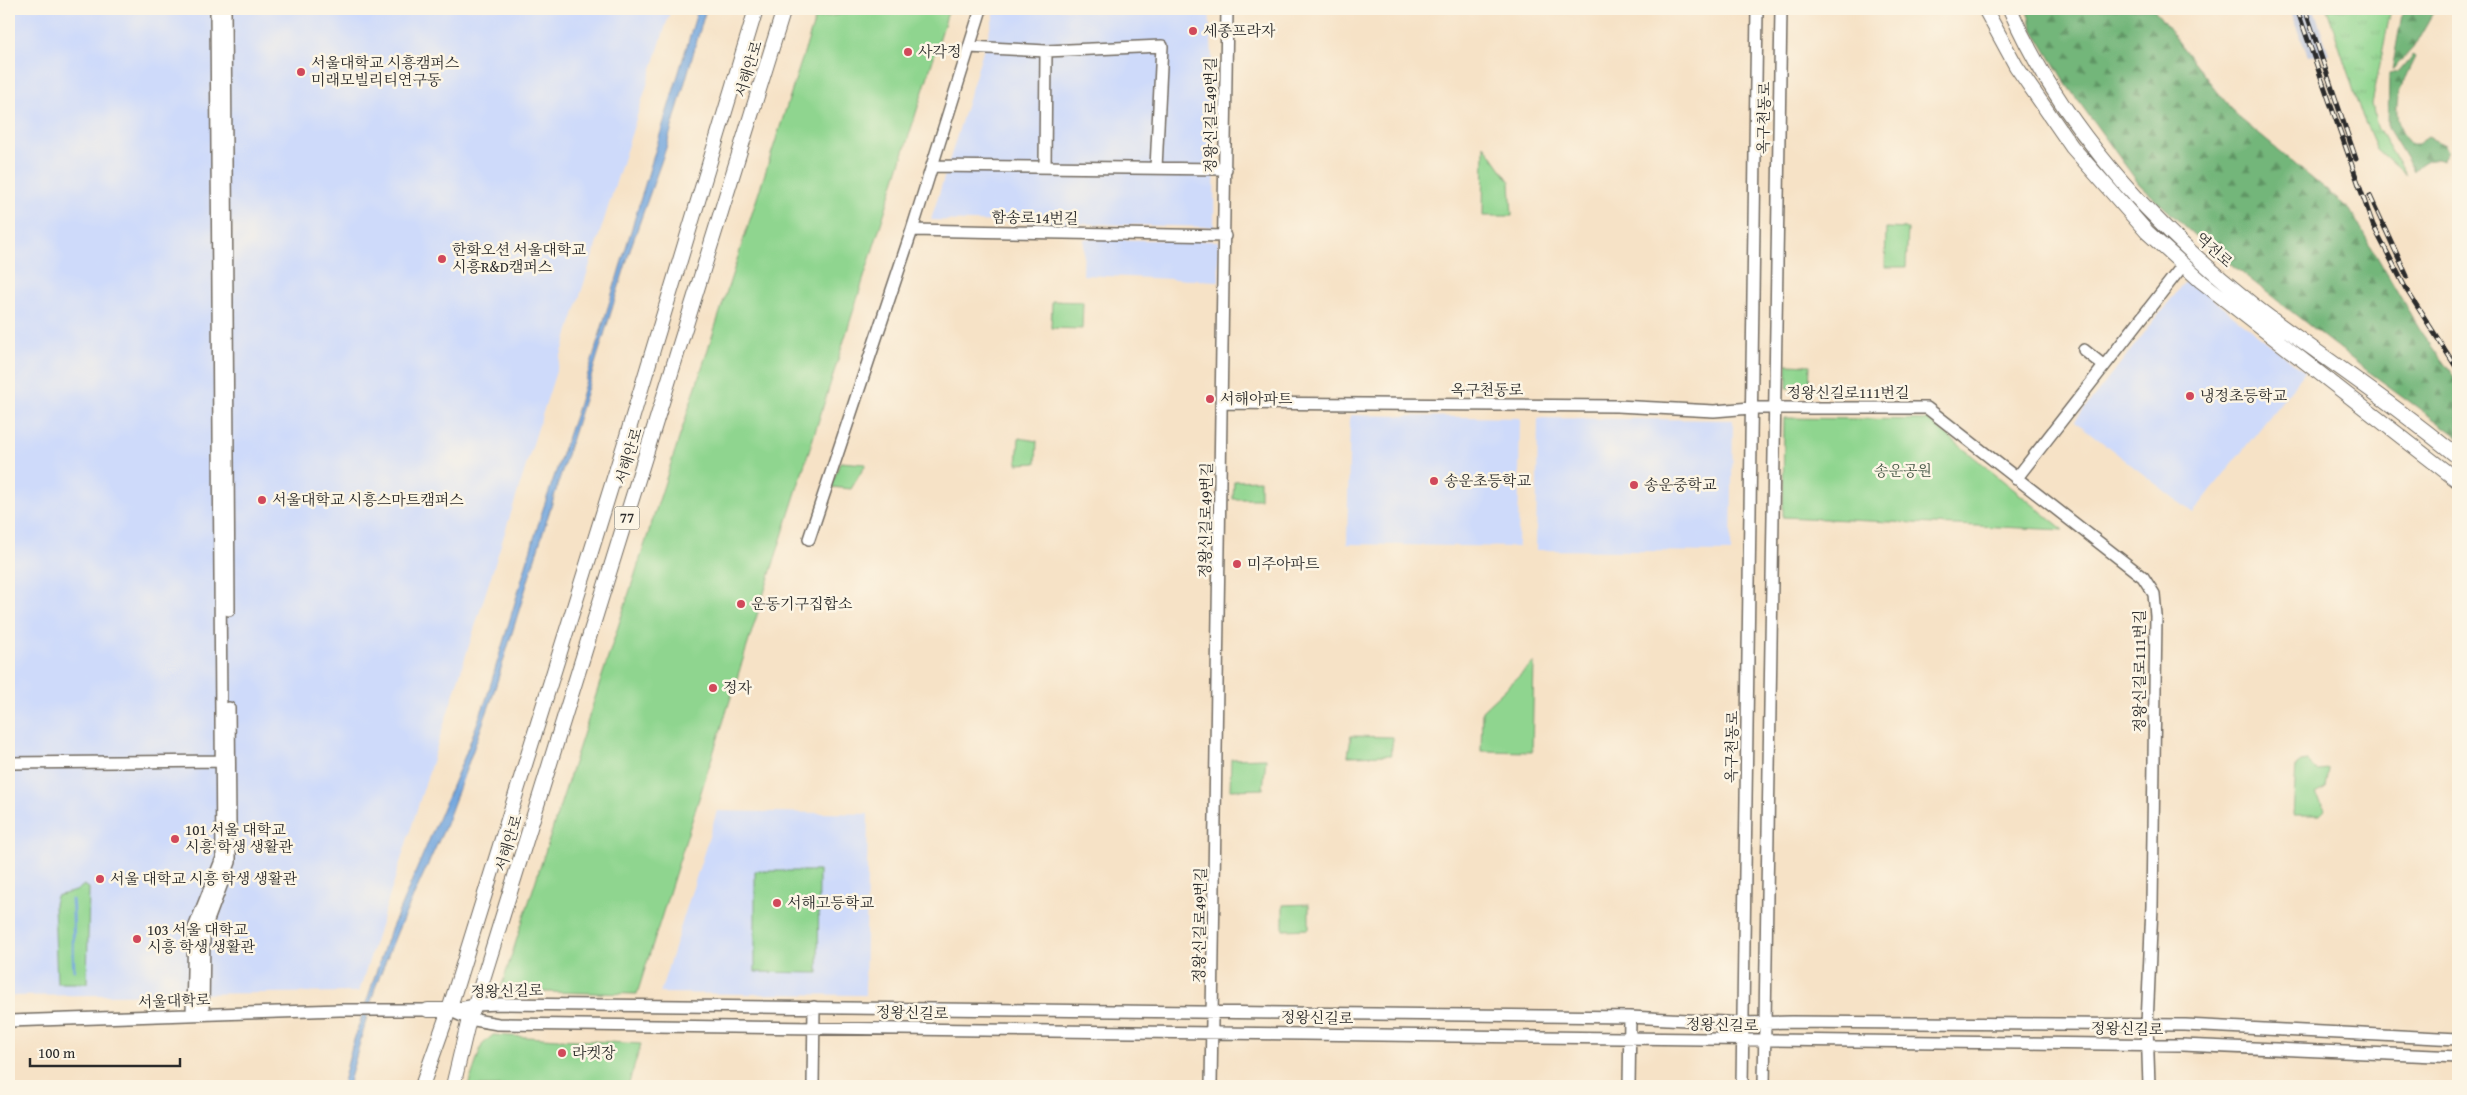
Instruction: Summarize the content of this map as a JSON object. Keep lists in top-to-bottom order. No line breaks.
{"streets":{"main road":["서해안로","역전로","77"],"street":["정왕신길로49번길","옥구천동로","함송로14번길","정왕신길로111번길","정왕신길로","서울대학로"]},"crossings":[["서해안로","정왕신길로"],["정왕신길로49번길","옥구천동로"],["정왕신길로49번길","함송로14번길"],["정왕신길로49번길","정왕신길로"],["옥구천동로","정왕신길로111번길"],["옥구천동로","정왕신길로"],["정왕신길로111번길","정왕신길로"]],"parks":["송운공원"],"places":["세종프라자","사각정","서울대학교 시흥캠퍼스 미래모빌리티연구동","한화오션 서울대학교 시흥R&D캠퍼스","냉정초등학교","서해아파트","송운초등학교","송운중학교","서울대학교 시흥스마트캠퍼스","미주아파트","운동기구집합소","정자","101 서울 대학교 시흥 학생 생활관","서울 대학교 시흥 학생 생활관","서해고등학교","103 서울 대학교 시흥 학생 생활관","라켓장"],"scale_bar":"100 m"}
